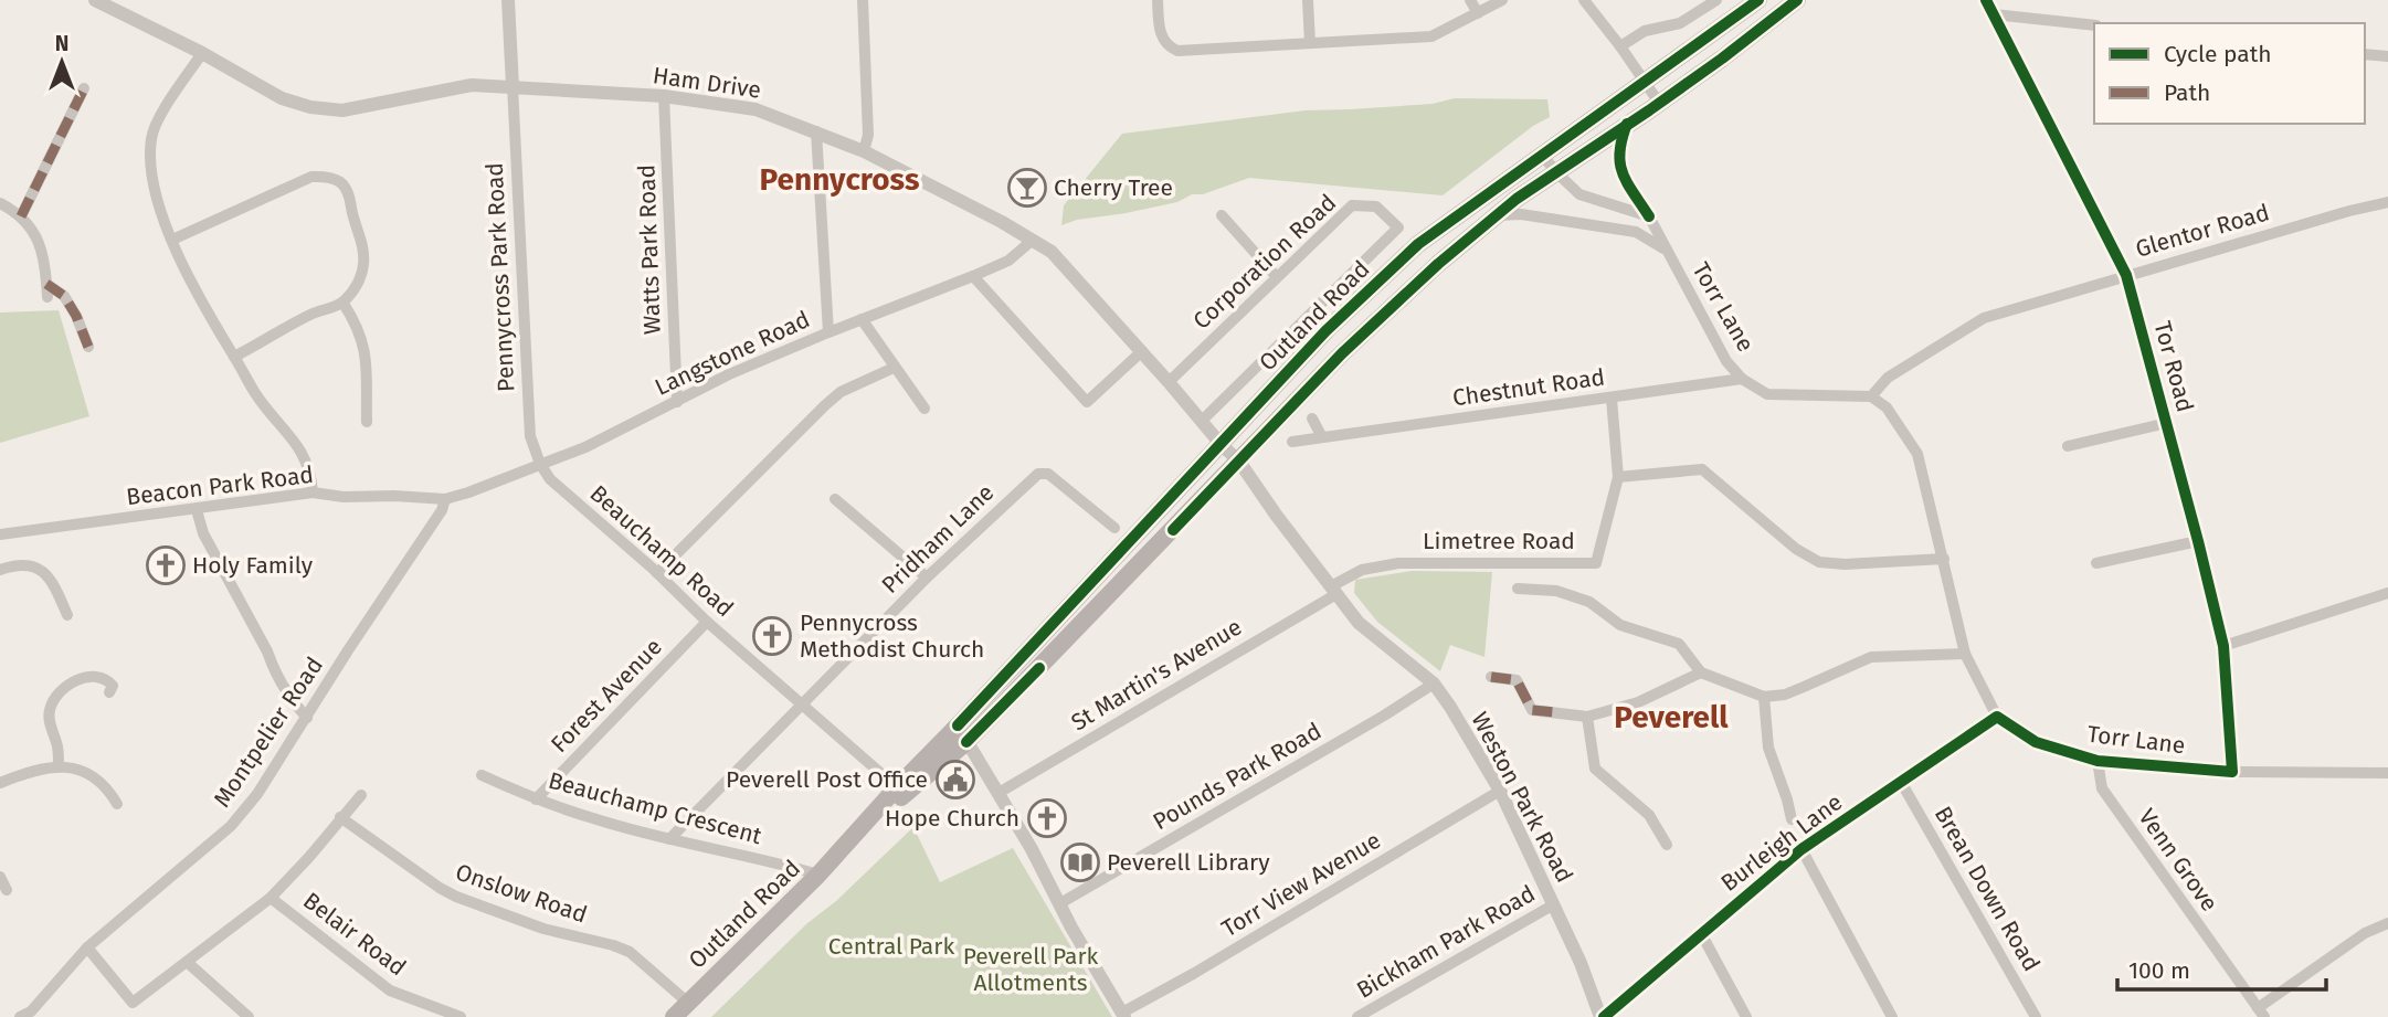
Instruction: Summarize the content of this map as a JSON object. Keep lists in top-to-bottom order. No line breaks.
{"streets":{"main road":["Outland Road"],"street":["Ham Drive","Glentor Road","Watts Park Road","Corporation Road","Pennycross Park Road","Torr Lane","Langstone Road","Tor Road","Chestnut Road","Beacon Park Road","Pridham Lane","Limetree Road","Beauchamp Road","St Martin's Avenue","Forest Avenue","Montpelier Road","Pounds Park Road","Weston Park Road","Beauchamp Crescent","Burleigh Lane","Venn Grove","Torr View Avenue","Brean Down Road","Onslow Road","Belair Road","Bickham Park Road"]},"crossings":[["Ham Drive","Watts Park Road"],["Ham Drive","Corporation Road"],["Ham Drive","Pennycross Park Road"],["Ham Drive","Outland Road"],["Ham Drive","Langstone Road"],["Ham Drive","Weston Park Road"],["Glentor Road","Torr Lane"],["Glentor Road","Tor Road"],["Watts Park Road","Langstone Road"],["Pennycross Park Road","Langstone Road"],["Pennycross Park Road","Beauchamp Road"],["Torr Lane","Outland Road"],["Torr Lane","Tor Road"],["Torr Lane","Chestnut Road"],["Torr Lane","Burleigh Lane"],["Torr Lane","Venn Grove"],["Outland Road","Beauchamp Road"],["Outland Road","Weston Park Road"],["Outland Road","Beauchamp Crescent"],["Outland Road","Onslow Road"],["Langstone Road","Beacon Park Road"],["Langstone Road","Beauchamp Road"],["Langstone Road","Montpelier Road"],["Chestnut Road","Limetree Road"],["Beacon Park Road","Montpelier Road"],["Pridham Lane","Beauchamp Road"],["Pridham Lane","Beauchamp Crescent"],["Limetree Road","St Martin's Avenue"],["Limetree Road","Weston Park Road"],["Beauchamp Road","Forest Avenue"],["St Martin's Avenue","Weston Park Road"],["Forest Avenue","Beauchamp Crescent"],["Pounds Park Road","Weston Park Road"],["Weston Park Road","Burleigh Lane"],["Weston Park Road","Torr View Avenue"],["Weston Park Road","Bickham Park Road"],["Burleigh Lane","Brean Down Road"]],"districts":["Pennycross","Peverell"],"parks":["Central Park","Peverell Park Allotments"],"places":{"bar":["Cherry Tree"],"church":["Holy Family","Pennycross Methodist Church","Hope Church"],"public building":["Peverell Post Office"],"library":["Peverell Library"]},"legend":["Cycle path","Path"],"scale_bar":"100 m","north":"top"}
